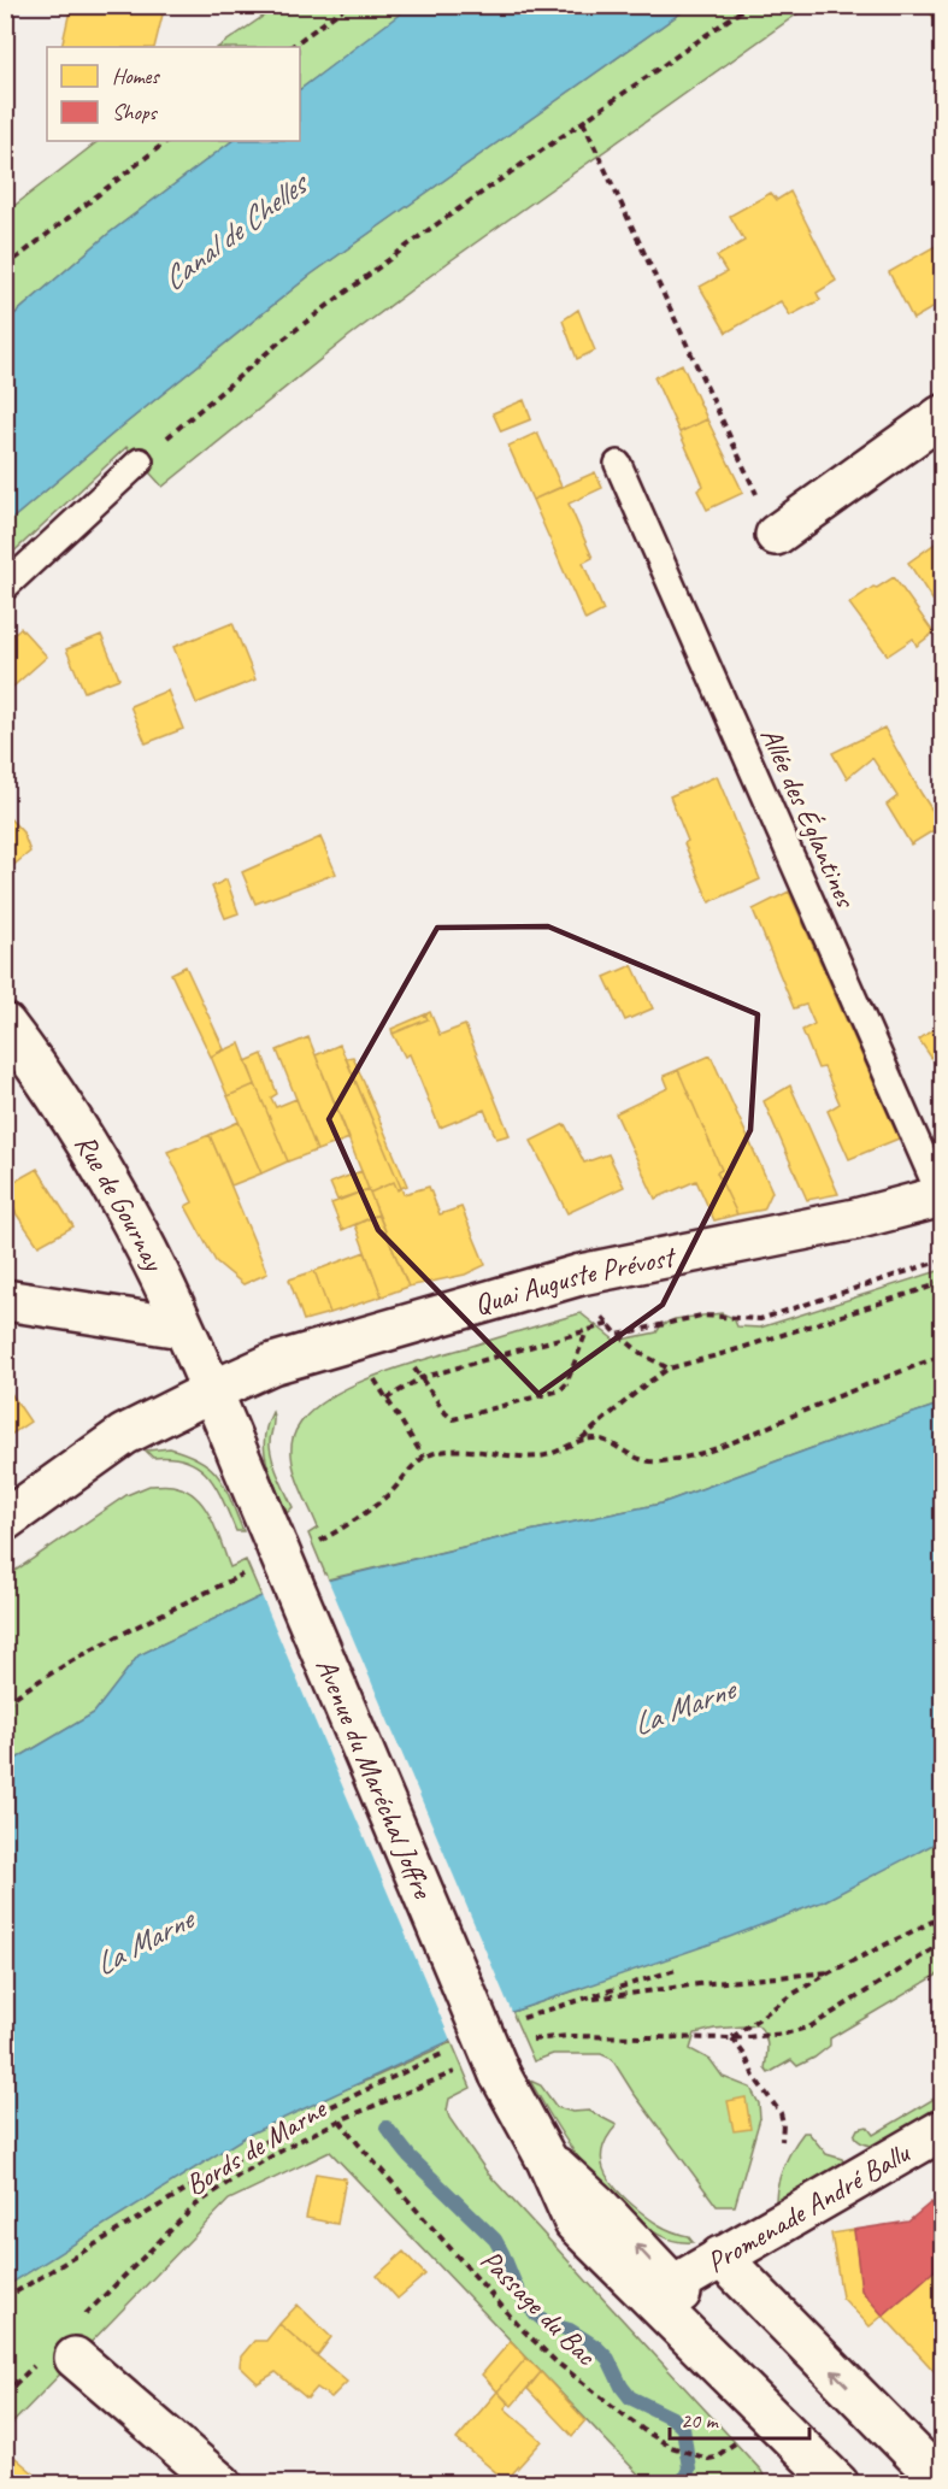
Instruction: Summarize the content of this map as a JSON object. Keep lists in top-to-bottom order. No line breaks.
{"streets":{"street":["Rue de Gournay","Quai Auguste Prévost","Avenue du Maréchal Joffre","Promenade André Ballu"],"lane":["Allée des Églantines"],"path":["Bords de Marne","Passage du Bac"]},"crossings":[["Allée des Églantines","Quai Auguste Prévost"],["Rue de Gournay","Quai Auguste Prévost"],["Rue de Gournay","Avenue du Maréchal Joffre"],["Quai Auguste Prévost","Avenue du Maréchal Joffre"],["Avenue du Maréchal Joffre","Bords de Marne"],["Avenue du Maréchal Joffre","Promenade André Ballu"],["Bords de Marne","Passage du Bac"]],"water":["Canal de Chelles","La Marne"],"legend":["Homes","Shops"],"scale_bar":"20 m"}
